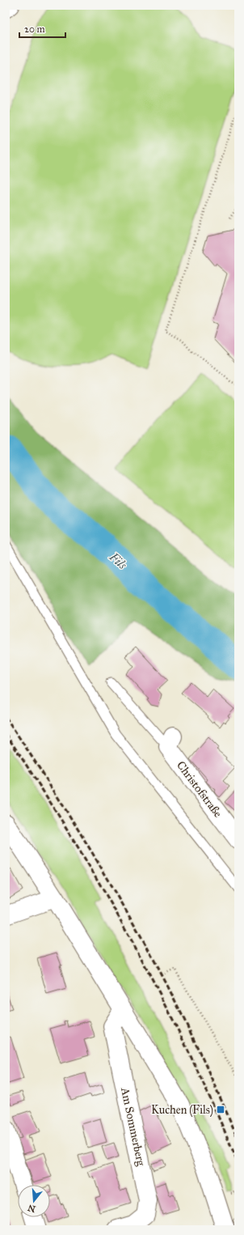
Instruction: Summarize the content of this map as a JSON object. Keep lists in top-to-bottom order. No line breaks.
{"streets":{"street":["Christofstraße","Am Sommerberg"]},"water":["Fils"],"places":{"transit":["Kuchen (Fils)"]},"scale_bar":"20 m","north":"bottom"}
